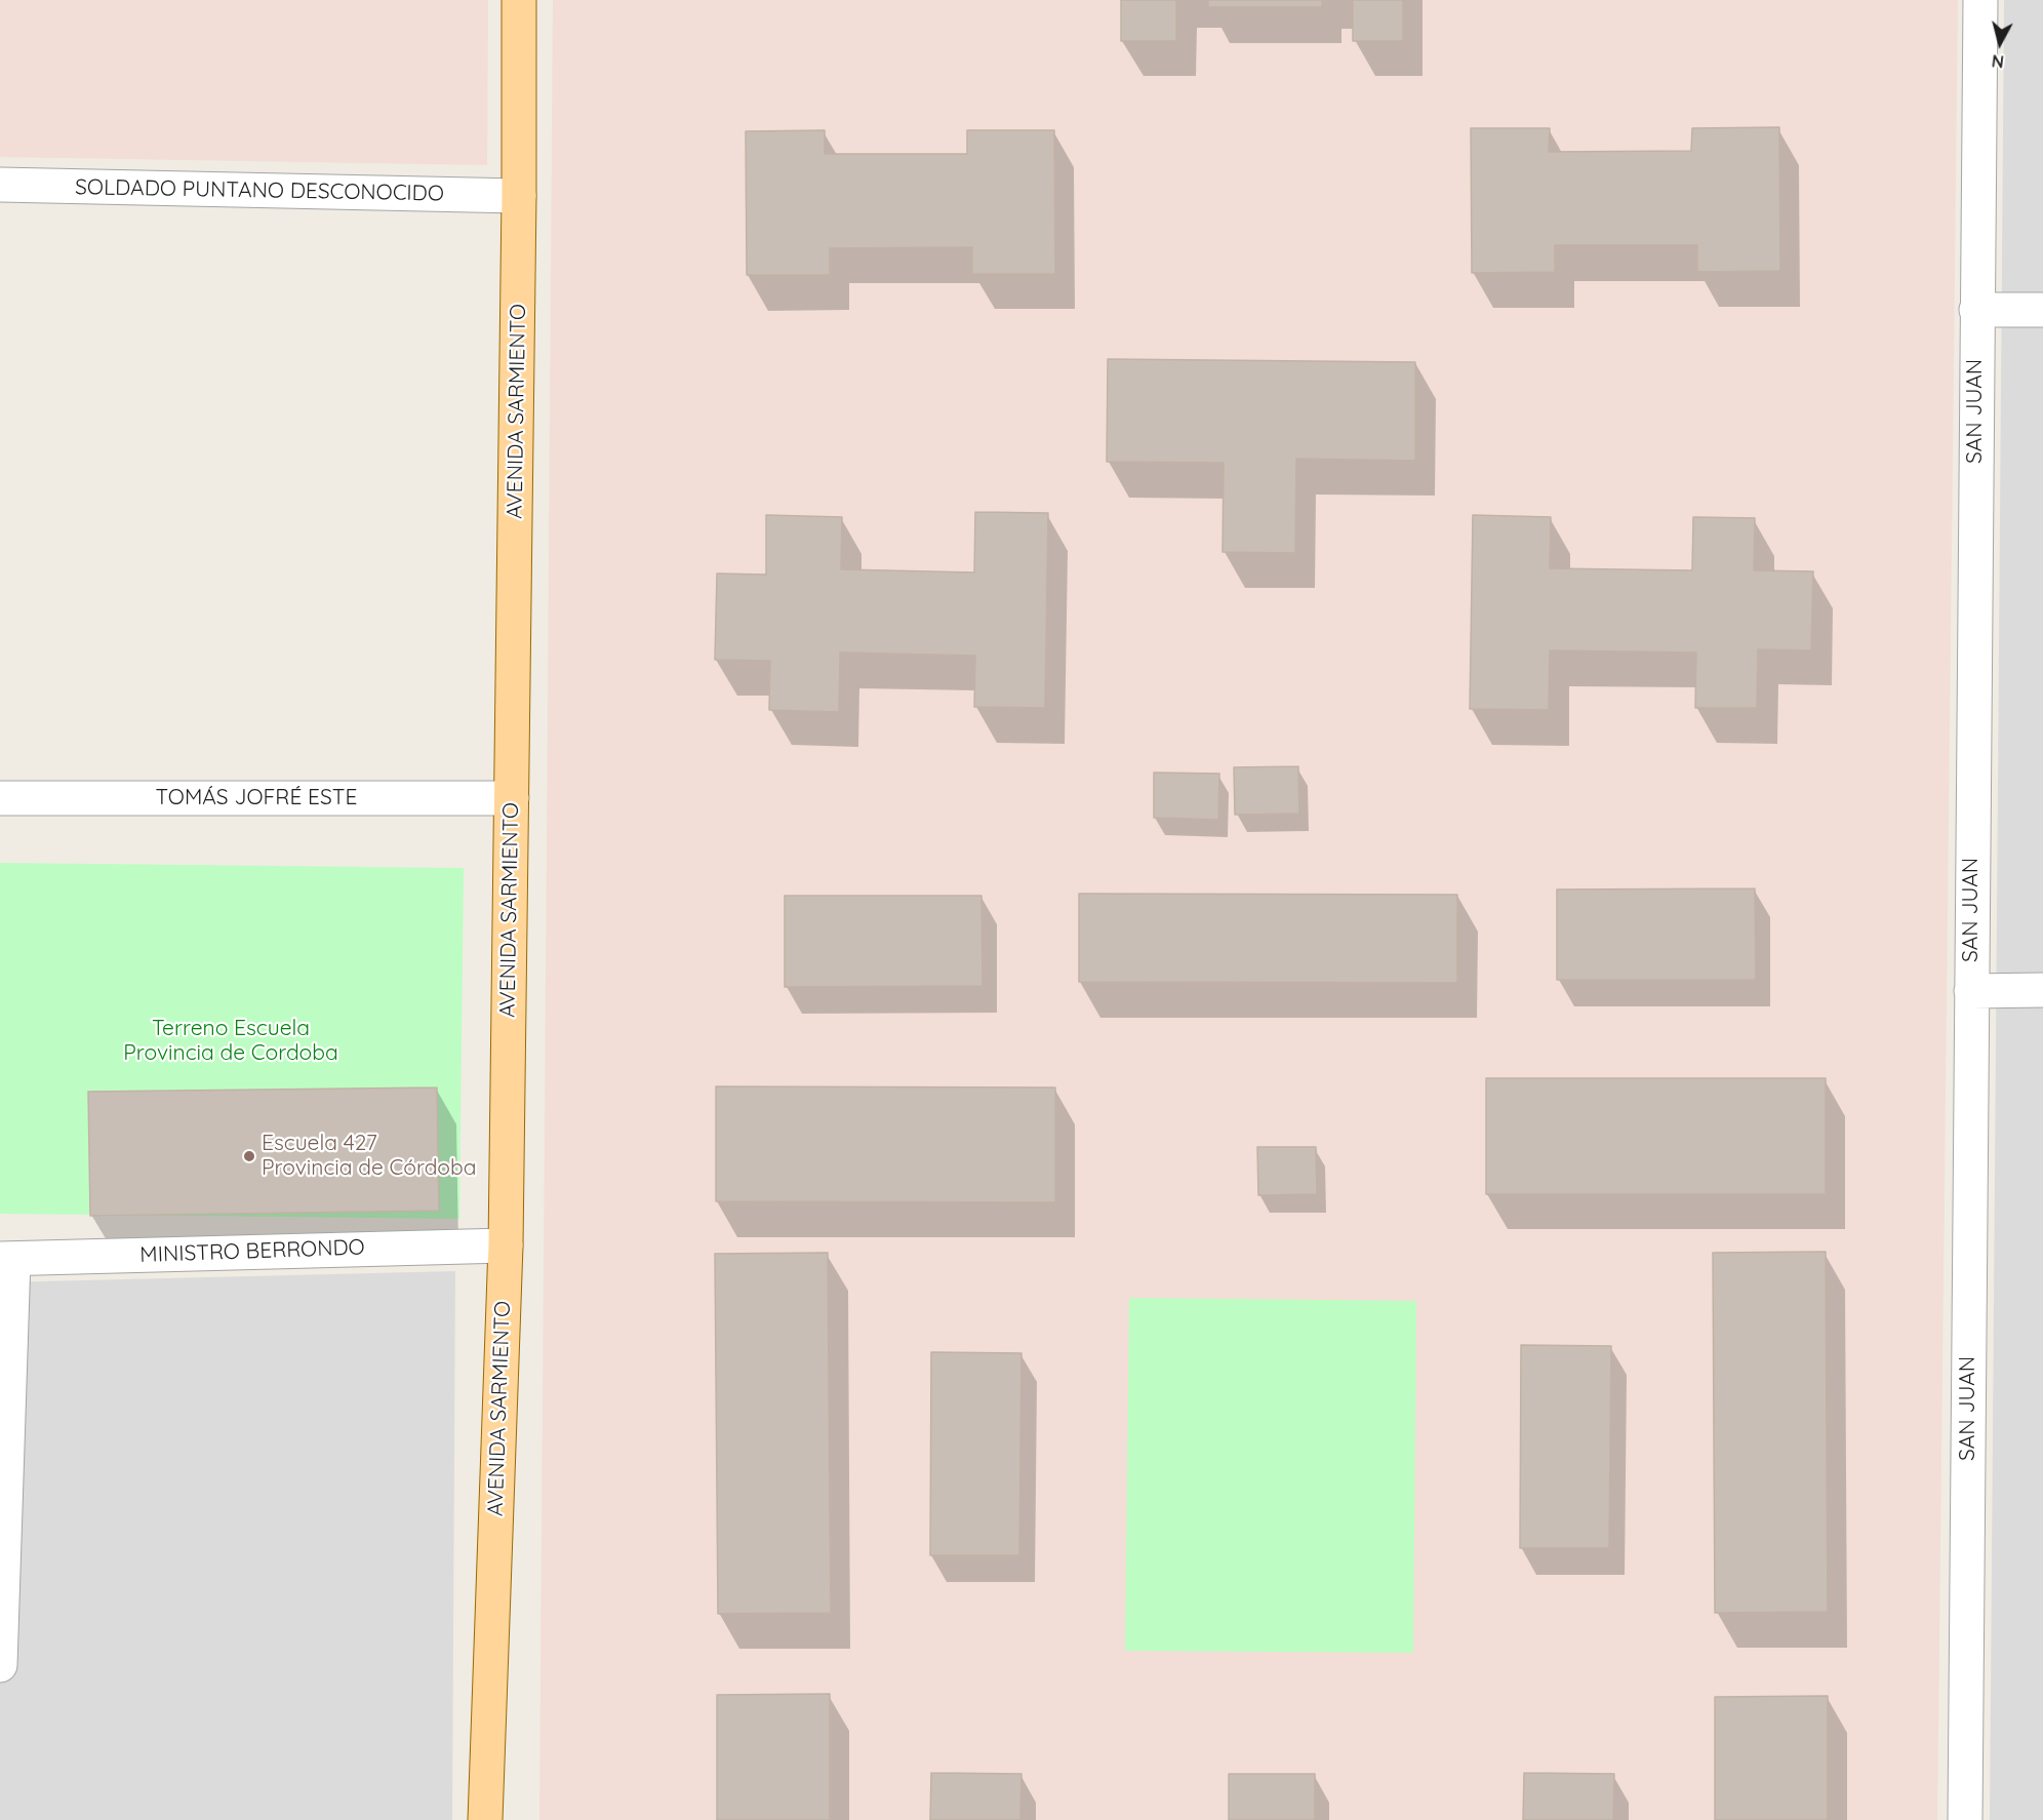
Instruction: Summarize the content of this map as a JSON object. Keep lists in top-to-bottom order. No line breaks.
{"streets":{"main road":["AVENIDA SARMIENTO"],"street":["SOLDADO PUNTANO DESCONOCIDO","SAN JUAN","TOMÁS JOFRÉ ESTE","MINISTRO BERRONDO"]},"crossings":[["SOLDADO PUNTANO DESCONOCIDO","AVENIDA SARMIENTO"],["AVENIDA SARMIENTO","TOMÁS JOFRÉ ESTE"],["AVENIDA SARMIENTO","MINISTRO BERRONDO"]],"parks":["Terreno Escuela Provincia de Cordoba"],"places":["Escuela 427 Provincia de Córdoba"],"north":"bottom"}
